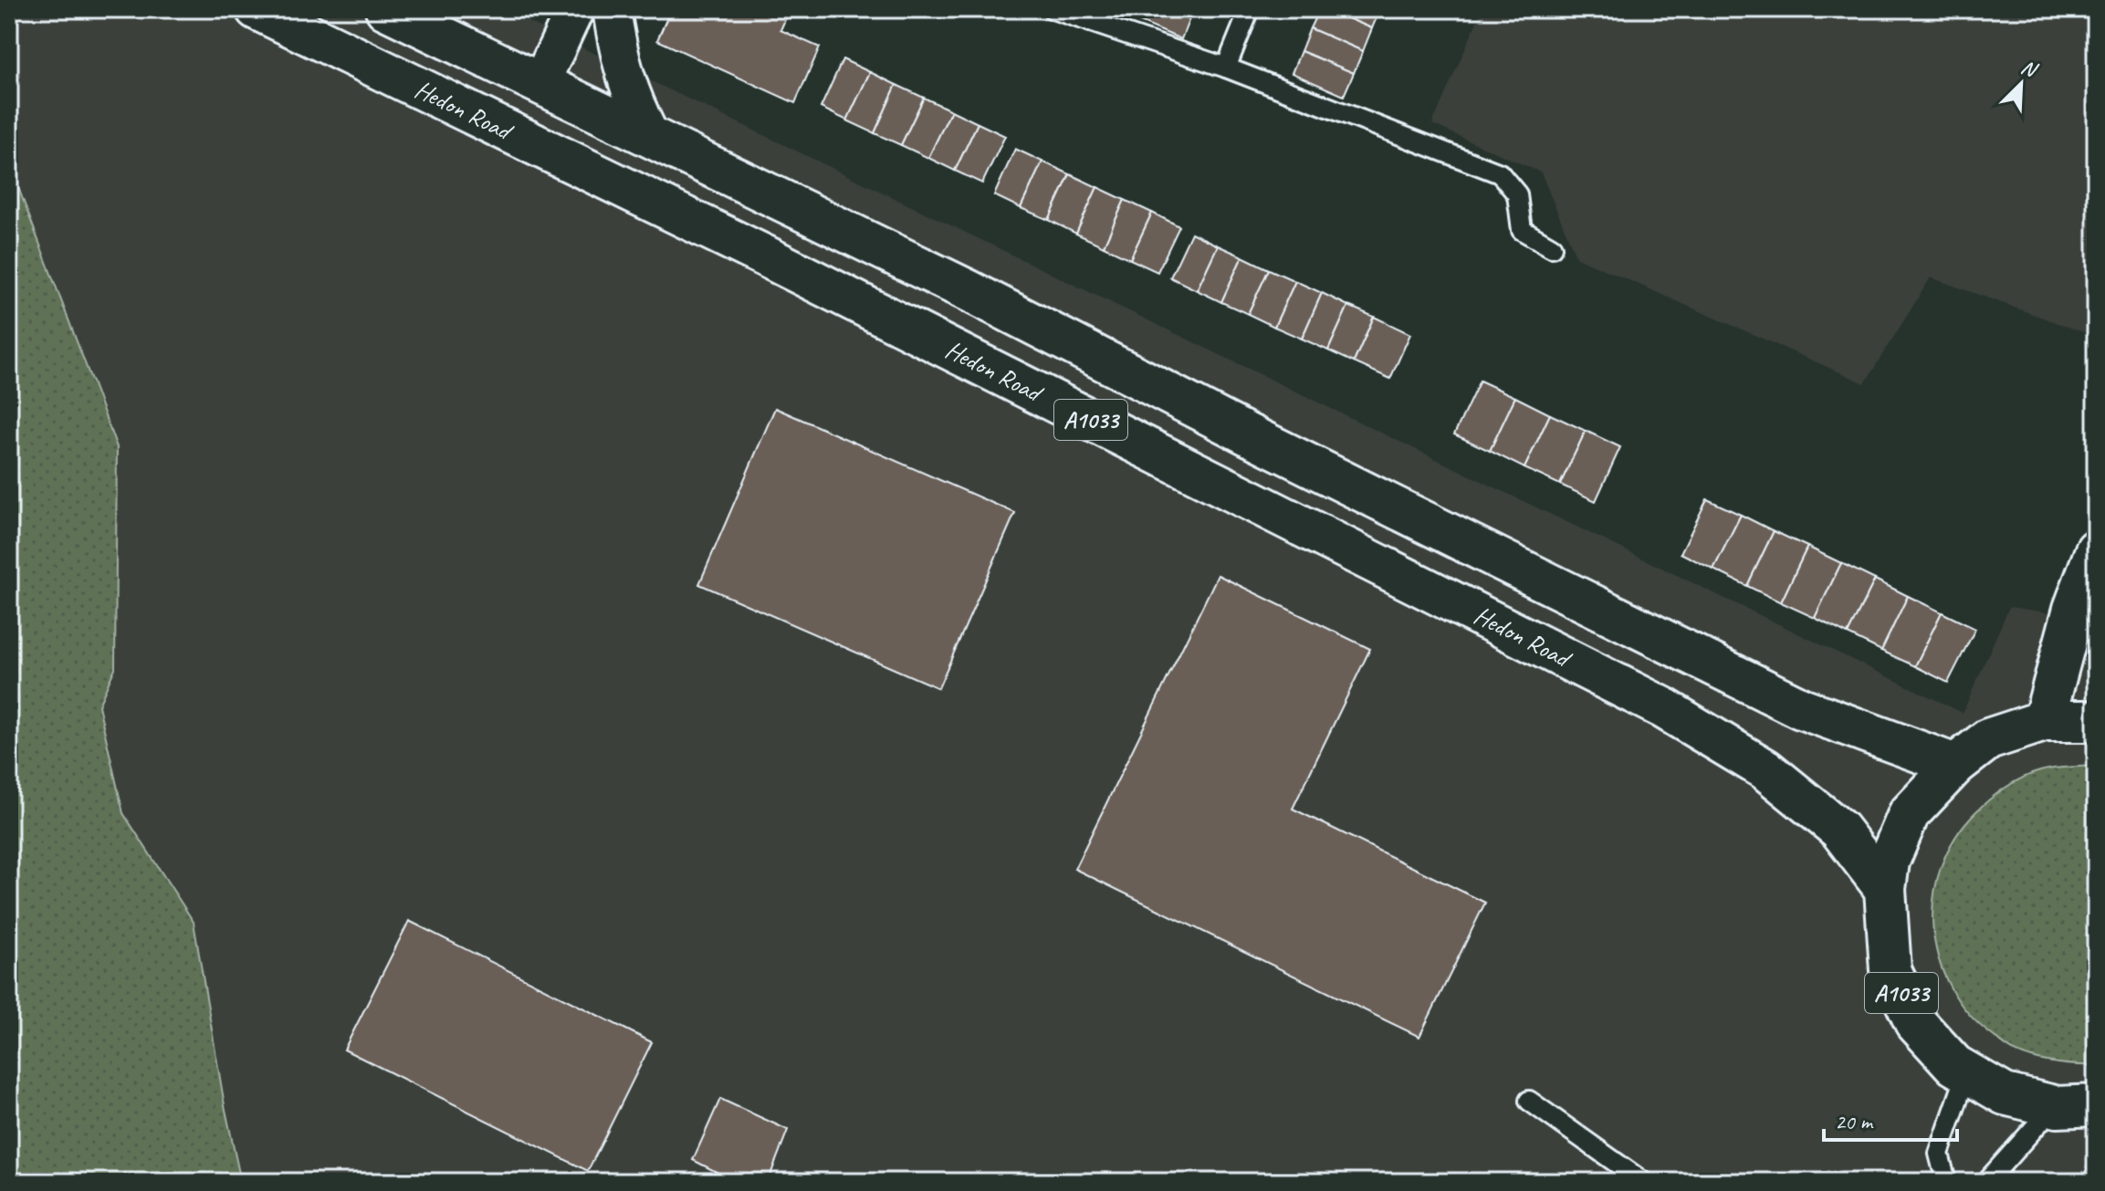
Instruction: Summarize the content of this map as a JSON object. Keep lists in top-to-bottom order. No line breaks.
{"streets":{"main road":["Hedon Road","A1033"]},"crossings":[["Hedon Road","A1033"]],"scale_bar":"20 m","north":"top right"}
